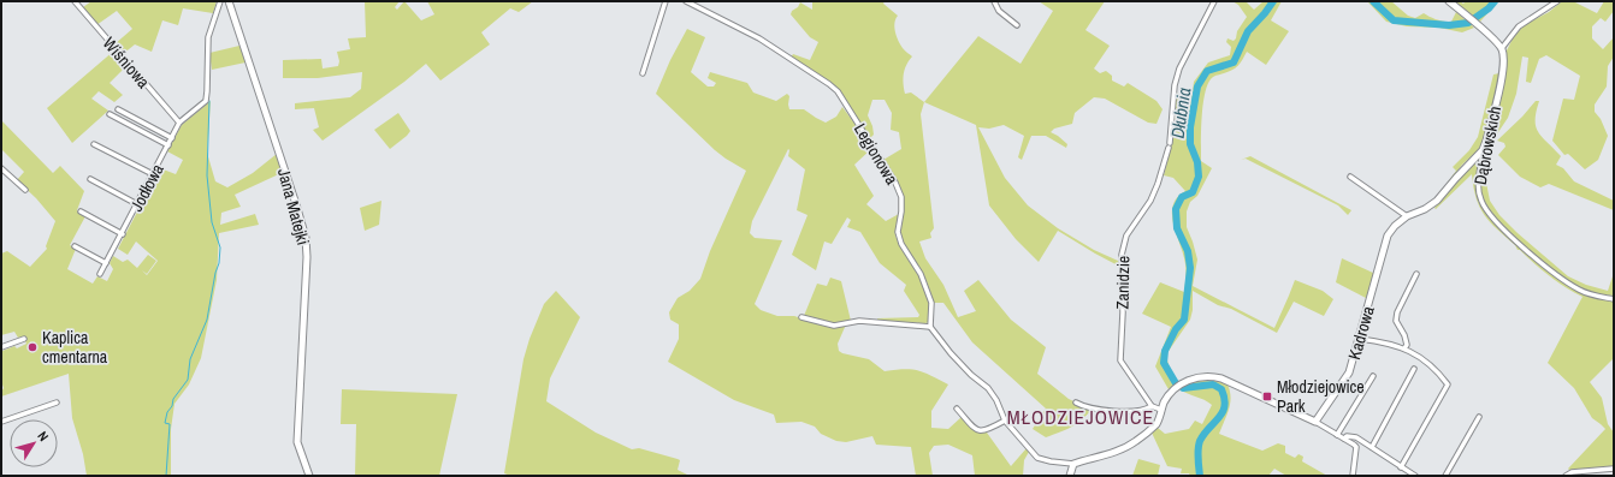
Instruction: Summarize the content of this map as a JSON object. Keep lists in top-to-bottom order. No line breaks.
{"streets":{"street":["Wiśniowa","Dąbrowskich","Legionowa","Jodłowa","Jana Matejki","Zanidzie","Kadrowa"]},"crossings":[["Wiśniowa","Jodłowa"]],"districts":["MŁODZIEJOWICE"],"water":["Dłubnia"],"places":{"other":["Kaplica cmentarna"],"transit":["Młodziejowice Park"]},"north":"top right"}
